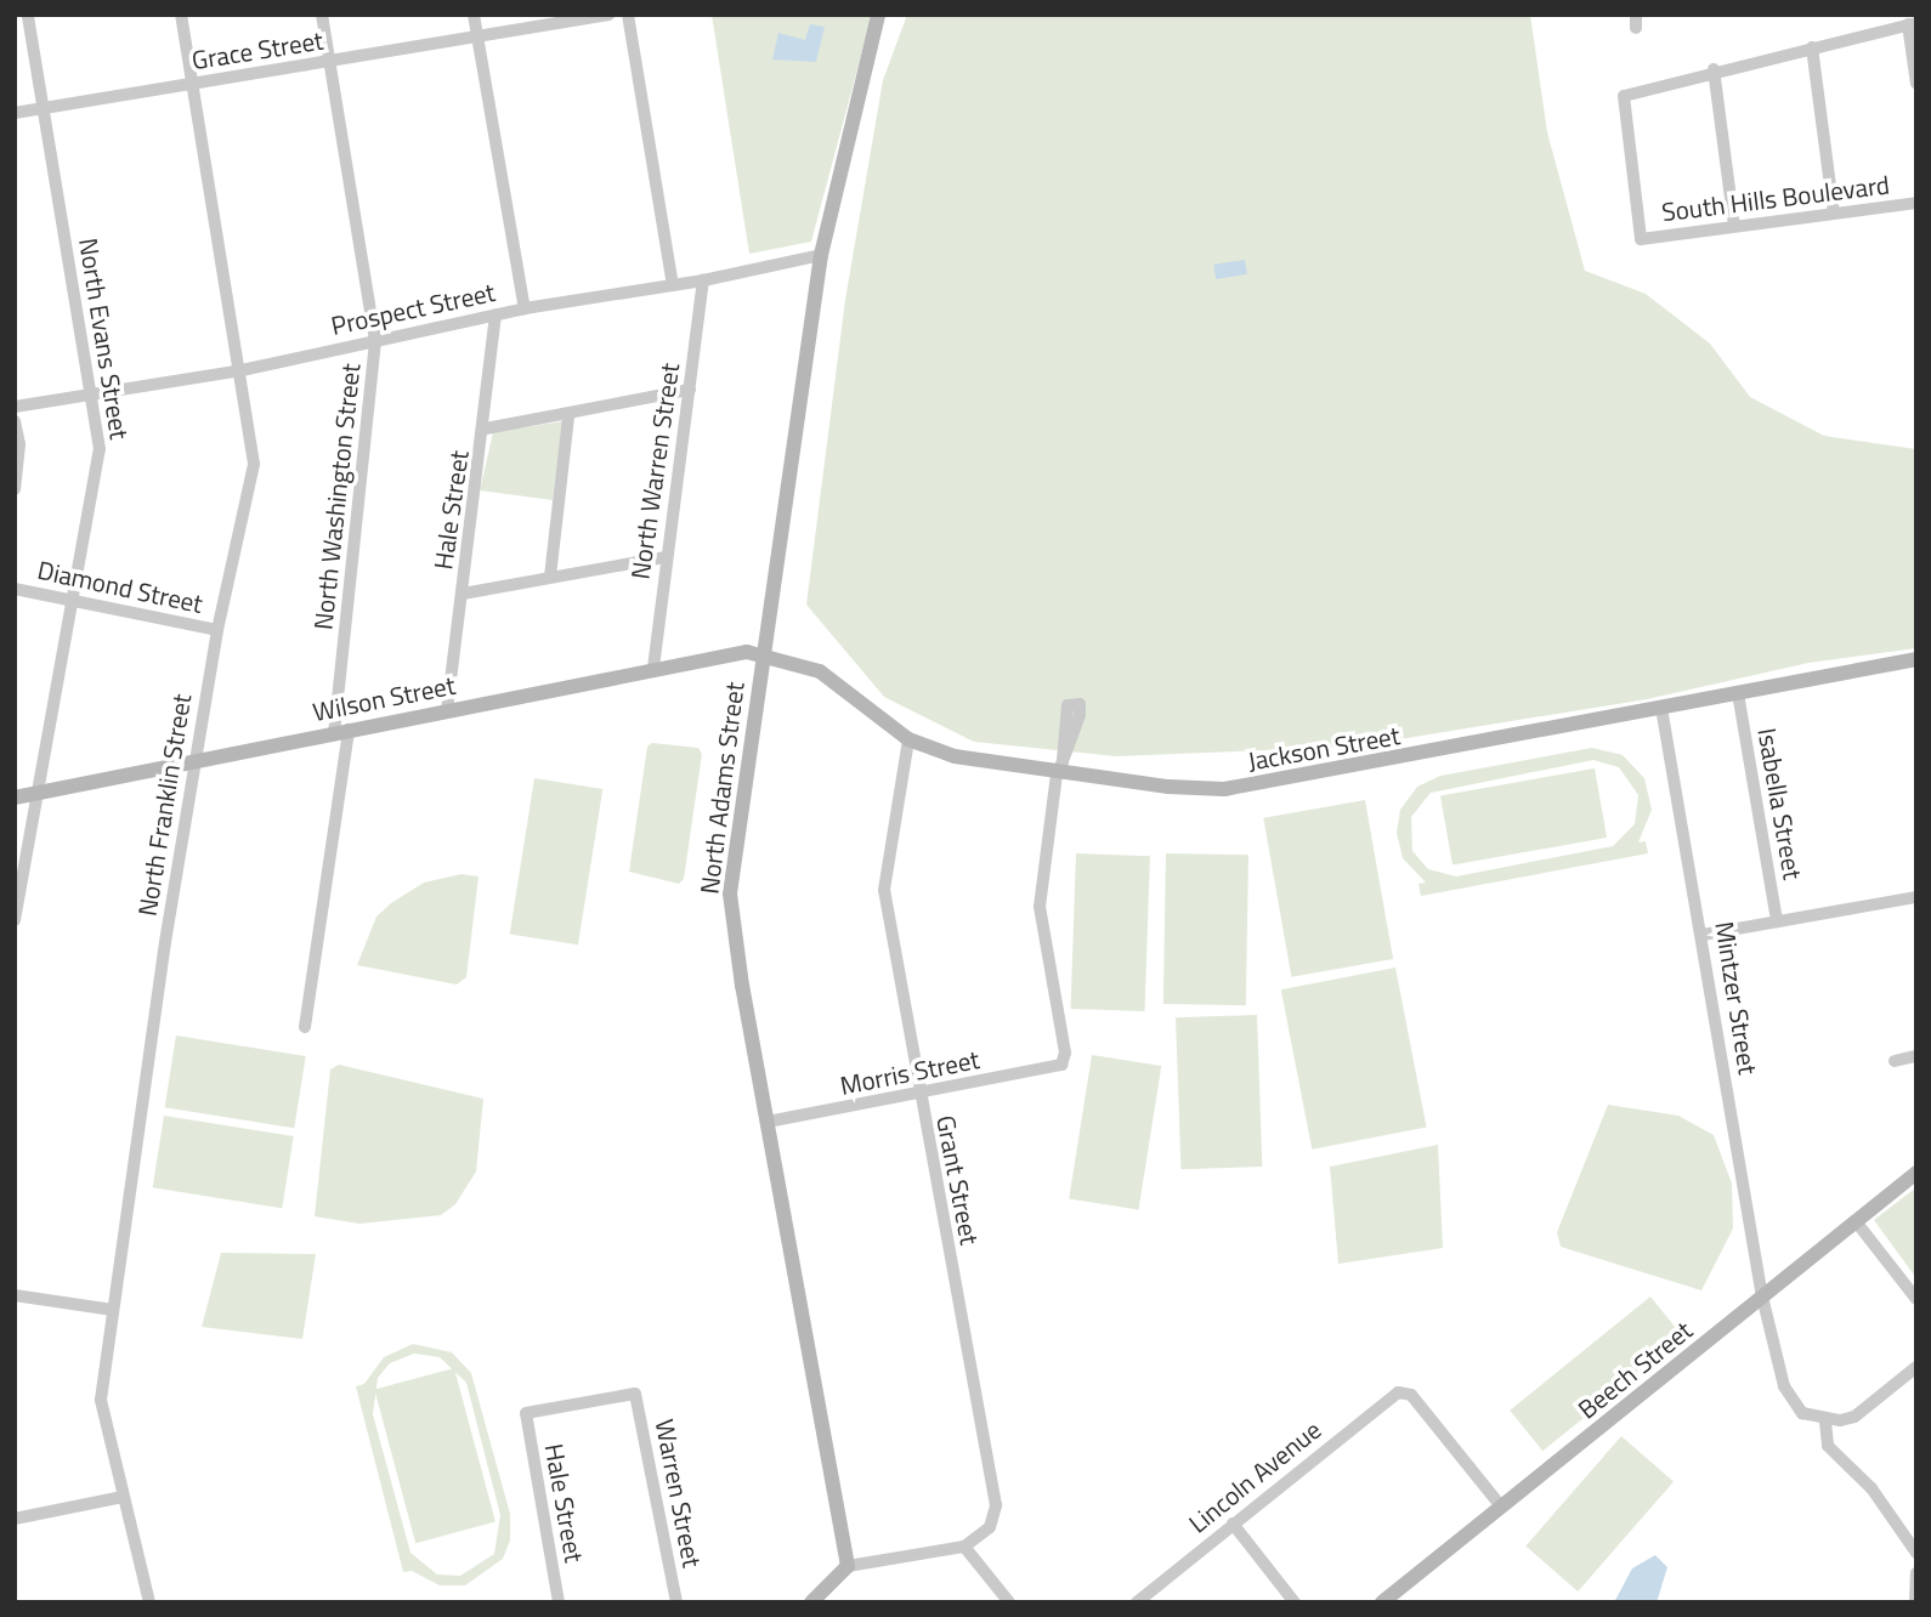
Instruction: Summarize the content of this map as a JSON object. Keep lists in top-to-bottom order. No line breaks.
{"streets":{"street":["Grace Street","South Hills Boulevard","Prospect Street","North Evans Street","North Warren Street","North Washington Street","Hale Street","Diamond Street","Wilson Street","Jackson Street","North Adams Street","Isabella Street","North Franklin Street","Mintzer Street","Morris Street","Grant Street","Beech Street","Lincoln Avenue","Warren Street"]},"crossings":[["Grace Street","North Evans Street"],["Grace Street","North Washington Street"],["Grace Street","North Franklin Street"],["Prospect Street","North Evans Street"],["Prospect Street","North Warren Street"],["Prospect Street","North Washington Street"],["Prospect Street","Hale Street"],["Prospect Street","North Adams Street"],["Prospect Street","North Franklin Street"],["North Evans Street","Diamond Street"],["North Evans Street","Wilson Street"],["North Warren Street","Wilson Street"],["North Washington Street","Wilson Street"],["Hale Street","Wilson Street"],["Hale Street","Warren Street"],["Diamond Street","North Franklin Street"],["Wilson Street","Jackson Street"],["Wilson Street","North Adams Street"],["Wilson Street","North Franklin Street"],["Jackson Street","North Adams Street"],["Jackson Street","Isabella Street"],["Jackson Street","Mintzer Street"],["Jackson Street","Morris Street"],["Jackson Street","Grant Street"],["North Adams Street","Morris Street"],["Mintzer Street","Beech Street"],["Morris Street","Grant Street"],["Beech Street","Lincoln Avenue"]]}
